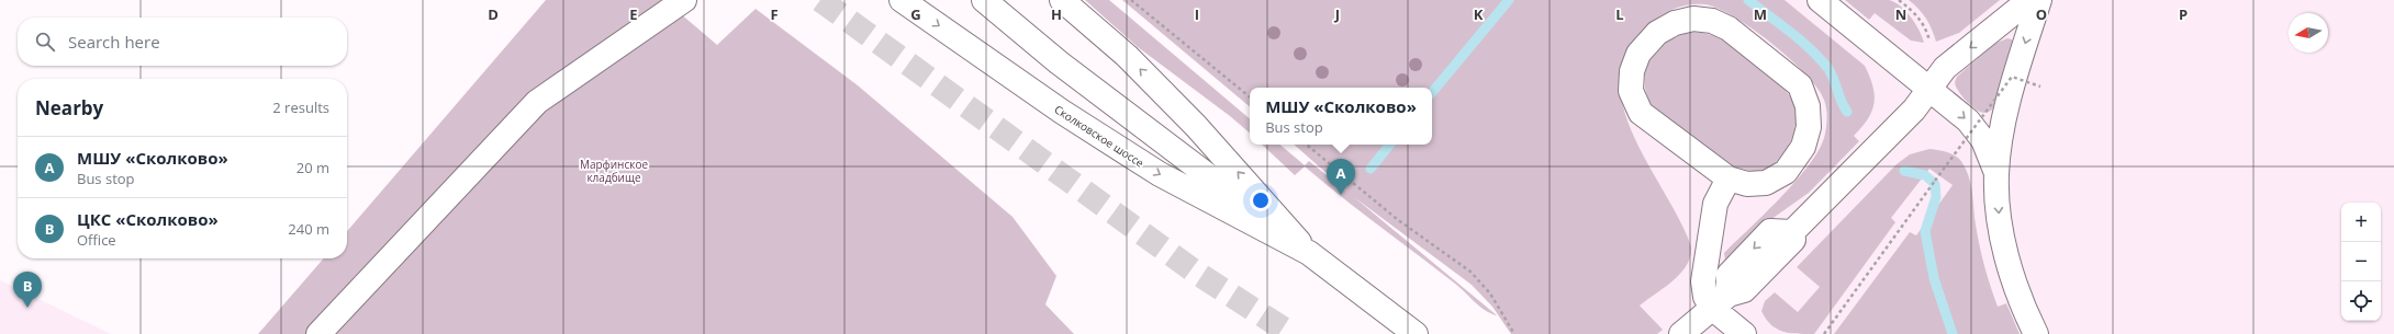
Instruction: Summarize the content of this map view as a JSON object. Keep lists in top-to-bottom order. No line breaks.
{"streets":{"street":["Сколковское шоссе"]},"parks":["Марфинское кладбище"],"north":"left","page":{"search":"Search here","heading":["Nearby","2 results"],"popup":["МШУ «Сколково»","Bus stop"],"list":[{"mark":"A","name":"МШУ «Сколково»","note":"Bus stop","value":"20 m"},{"mark":"B","name":"ЦКС «Сколково»","note":"Office","value":"240 m"}],"pins":["A","B"],"map_buttons":["+","−"]},"grid":{"columns":["D","E","F","G","H","I","J","K","L","M","N","O","P"]}}
